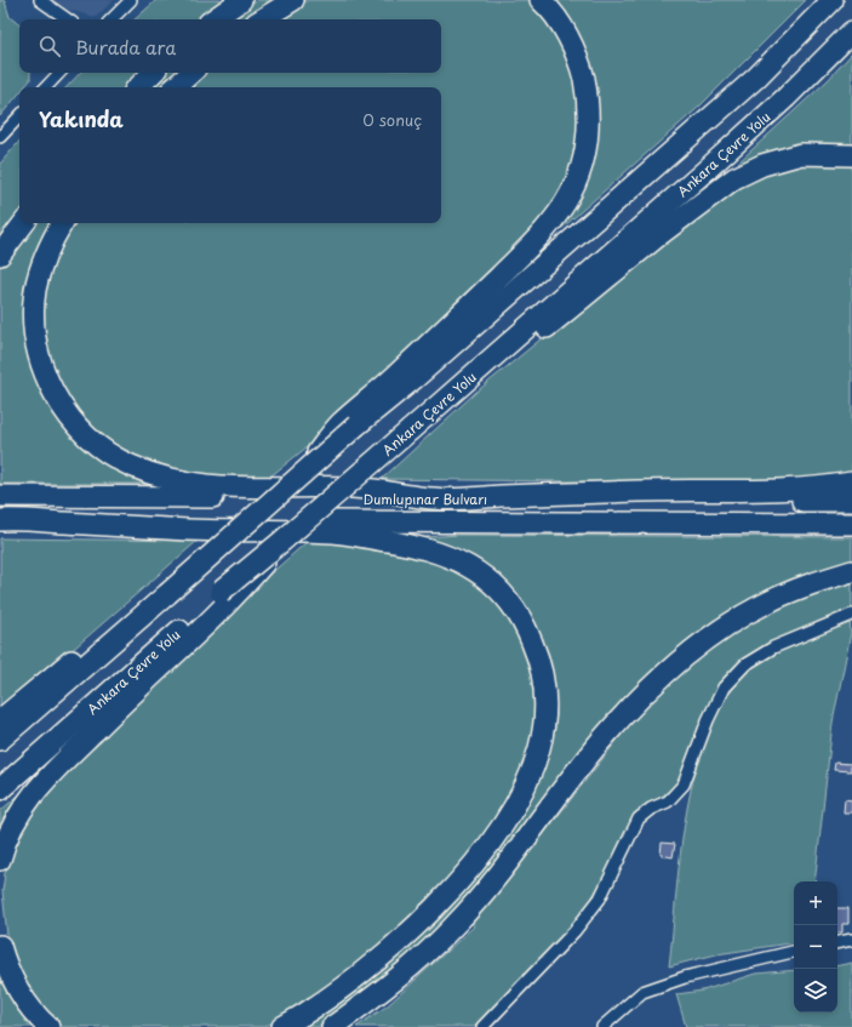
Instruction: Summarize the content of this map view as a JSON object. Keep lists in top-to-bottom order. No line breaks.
{"streets":{"highway":["Ankara Çevre Yolu","Dumlupınar Bulvarı"]},"page":{"search":"Burada ara","heading":["Yakında","0 sonuç"],"map_buttons":["+","−"]}}
